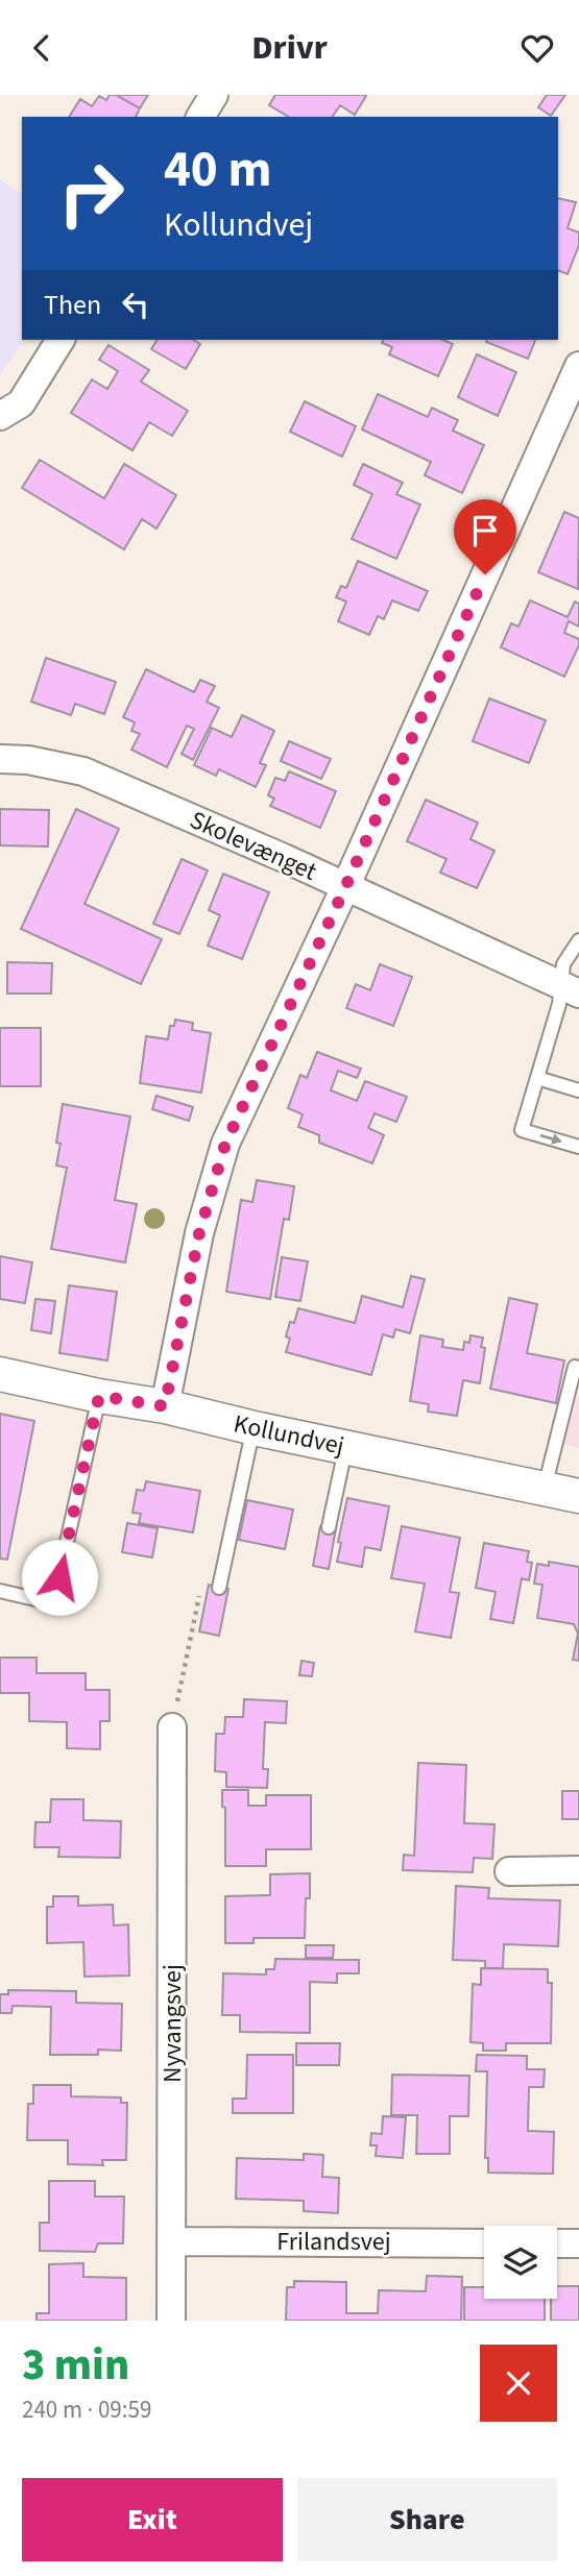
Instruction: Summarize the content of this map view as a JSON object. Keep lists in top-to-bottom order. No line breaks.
{"streets":{"street":["Skolevænget","Kollundvej","Nyvangsvej","Frilandsvej"]},"crossings":[["Nyvangsvej","Frilandsvej"]],"page":{"header":"Drivr","turn":["40 m","Kollundvej"],"then":"Then","heading":["3 min","240 m · 09:59"],"buttons":["Exit","Share"]}}
